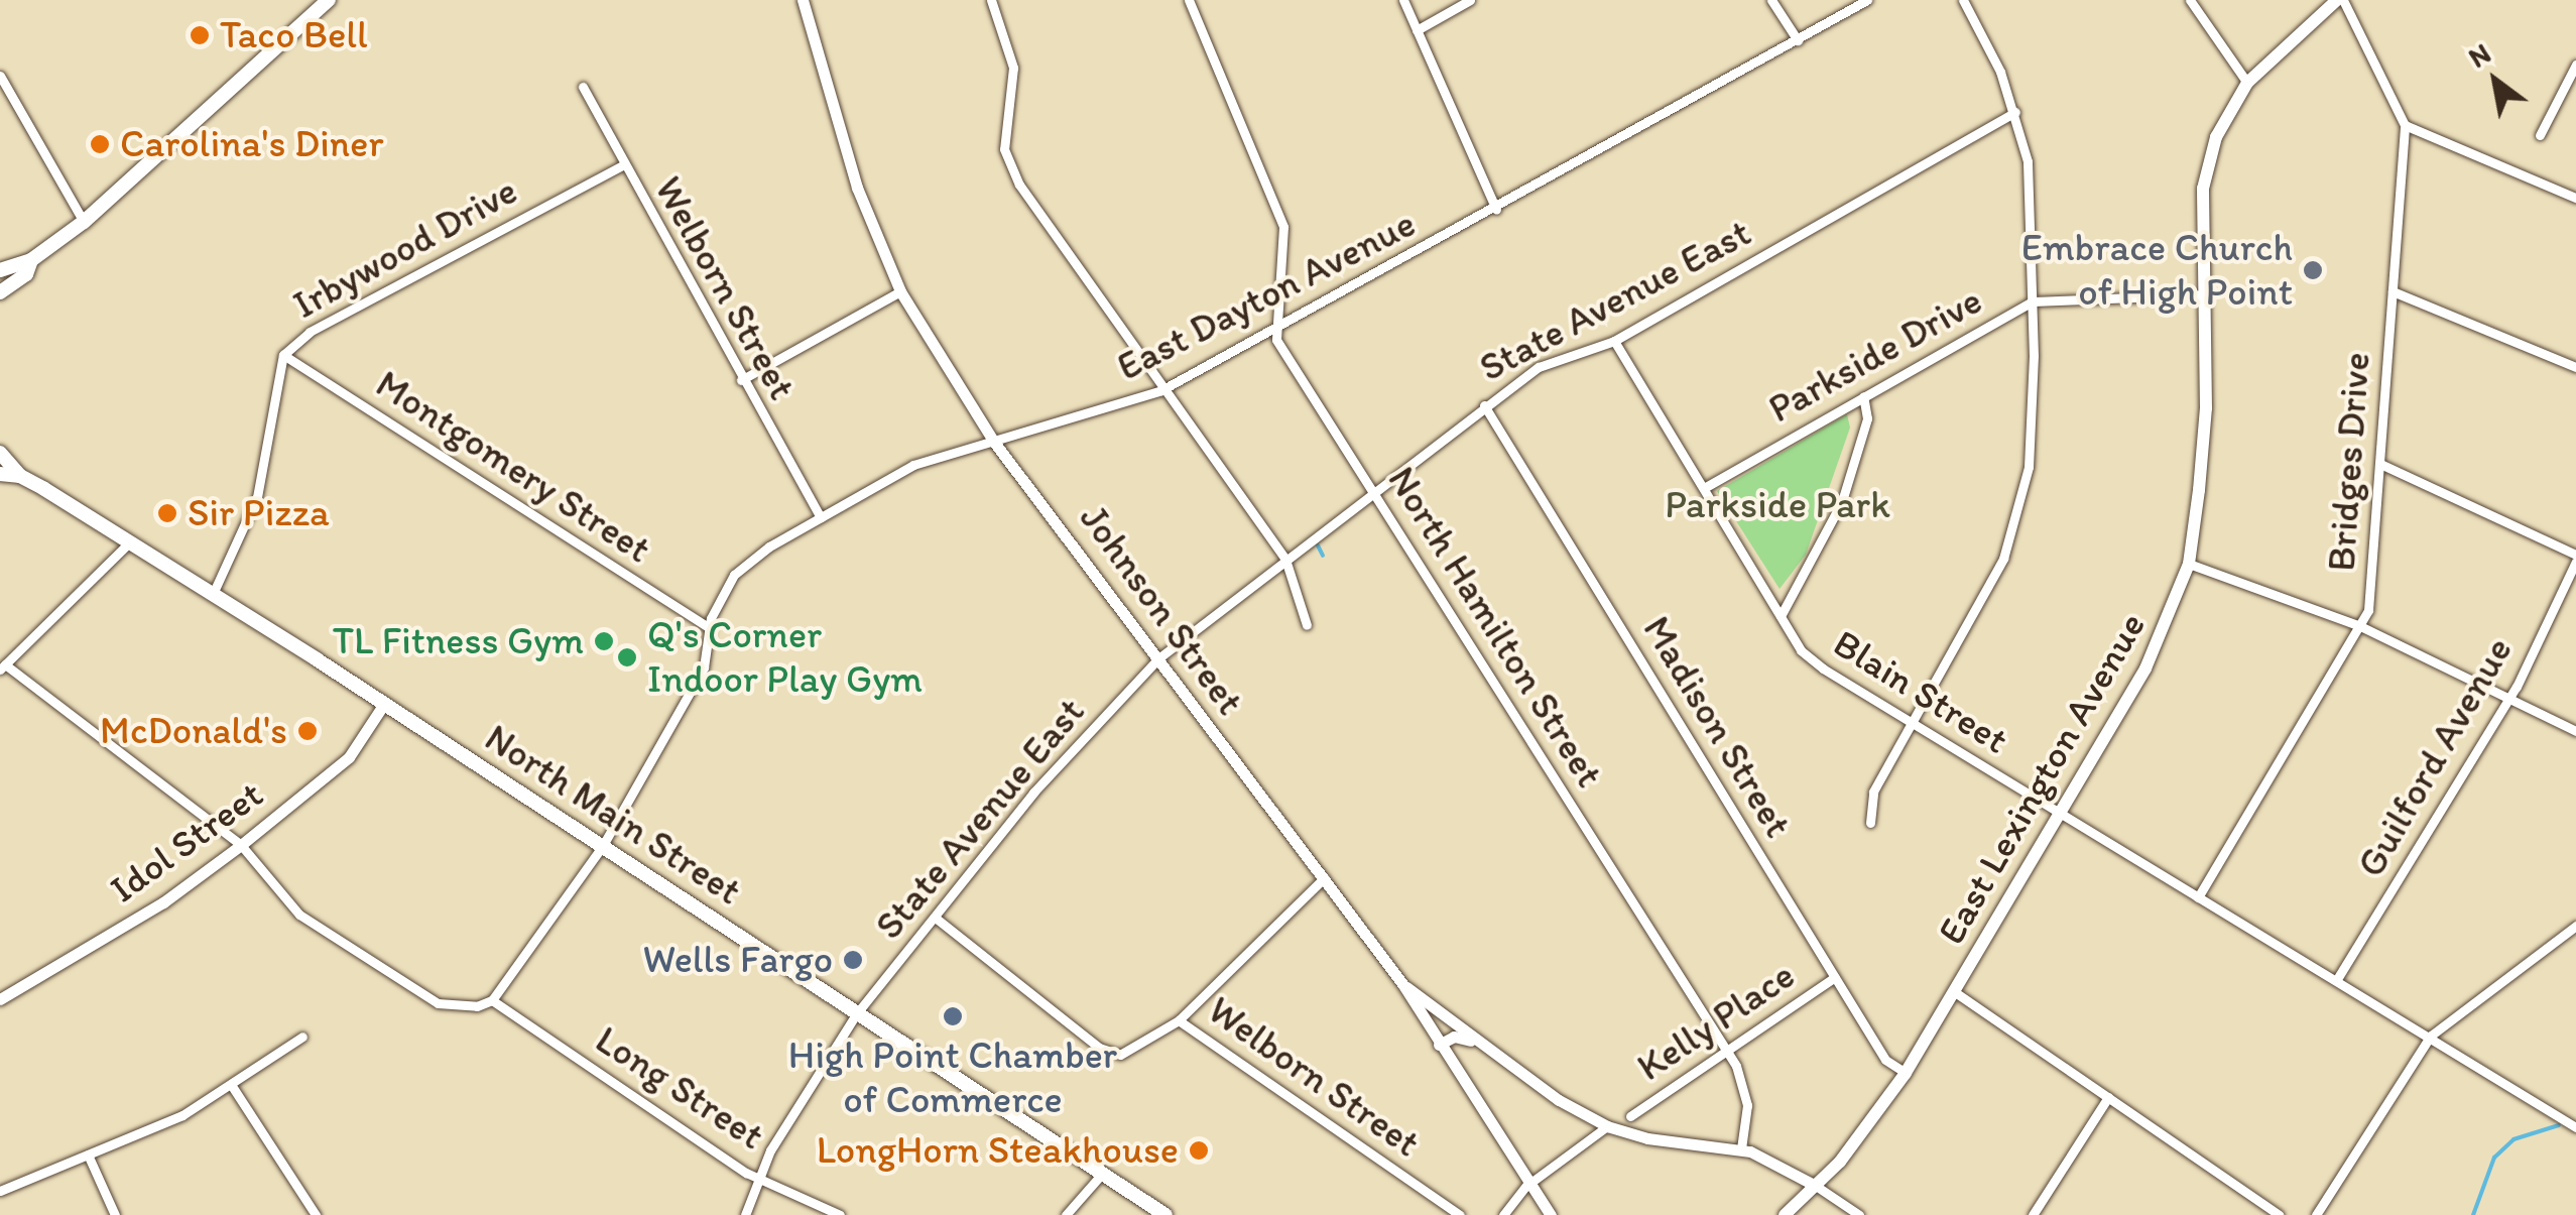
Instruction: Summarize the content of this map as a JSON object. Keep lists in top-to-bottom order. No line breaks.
{"streets":{"main road":["East Lexington Avenue","North Main Street"],"street":["Irbywood Drive","Welborn Street","East Dayton Avenue","State Avenue East","Parkside Drive","Bridges Drive","Montgomery Street","Johnson Street","North Hamilton Street","Blain Street","Madison Street","Guilford Avenue","Idol Street","Kelly Place","Long Street"]},"crossings":[["Irbywood Drive","Welborn Street"],["Irbywood Drive","Montgomery Street"],["Irbywood Drive","North Main Street"],["Welborn Street","East Dayton Avenue"],["Welborn Street","State Avenue East"],["East Dayton Avenue","Montgomery Street"],["East Dayton Avenue","Johnson Street"],["East Dayton Avenue","North Hamilton Street"],["East Dayton Avenue","North Main Street"],["East Dayton Avenue","Long Street"],["State Avenue East","Johnson Street"],["State Avenue East","North Hamilton Street"],["State Avenue East","Blain Street"],["State Avenue East","Madison Street"],["State Avenue East","North Main Street"],["State Avenue East","Long Street"],["Parkside Drive","Blain Street"],["Parkside Drive","East Lexington Avenue"],["Bridges Drive","Blain Street"],["Bridges Drive","East Lexington Avenue"],["North Hamilton Street","Kelly Place"],["Blain Street","Guilford Avenue"],["Blain Street","East Lexington Avenue"],["Madison Street","East Lexington Avenue"],["Madison Street","Kelly Place"],["North Main Street","Idol Street"]],"parks":["Parkside Park"],"places":["Taco Bell","Carolina's Diner","Embrace Church of High Point","Sir Pizza","TL Fitness Gym","Q's Corner Indoor Play Gym","McDonald's","Wells Fargo","High Point Chamber of Commerce","LongHorn Steakhouse"],"north":"top left"}
